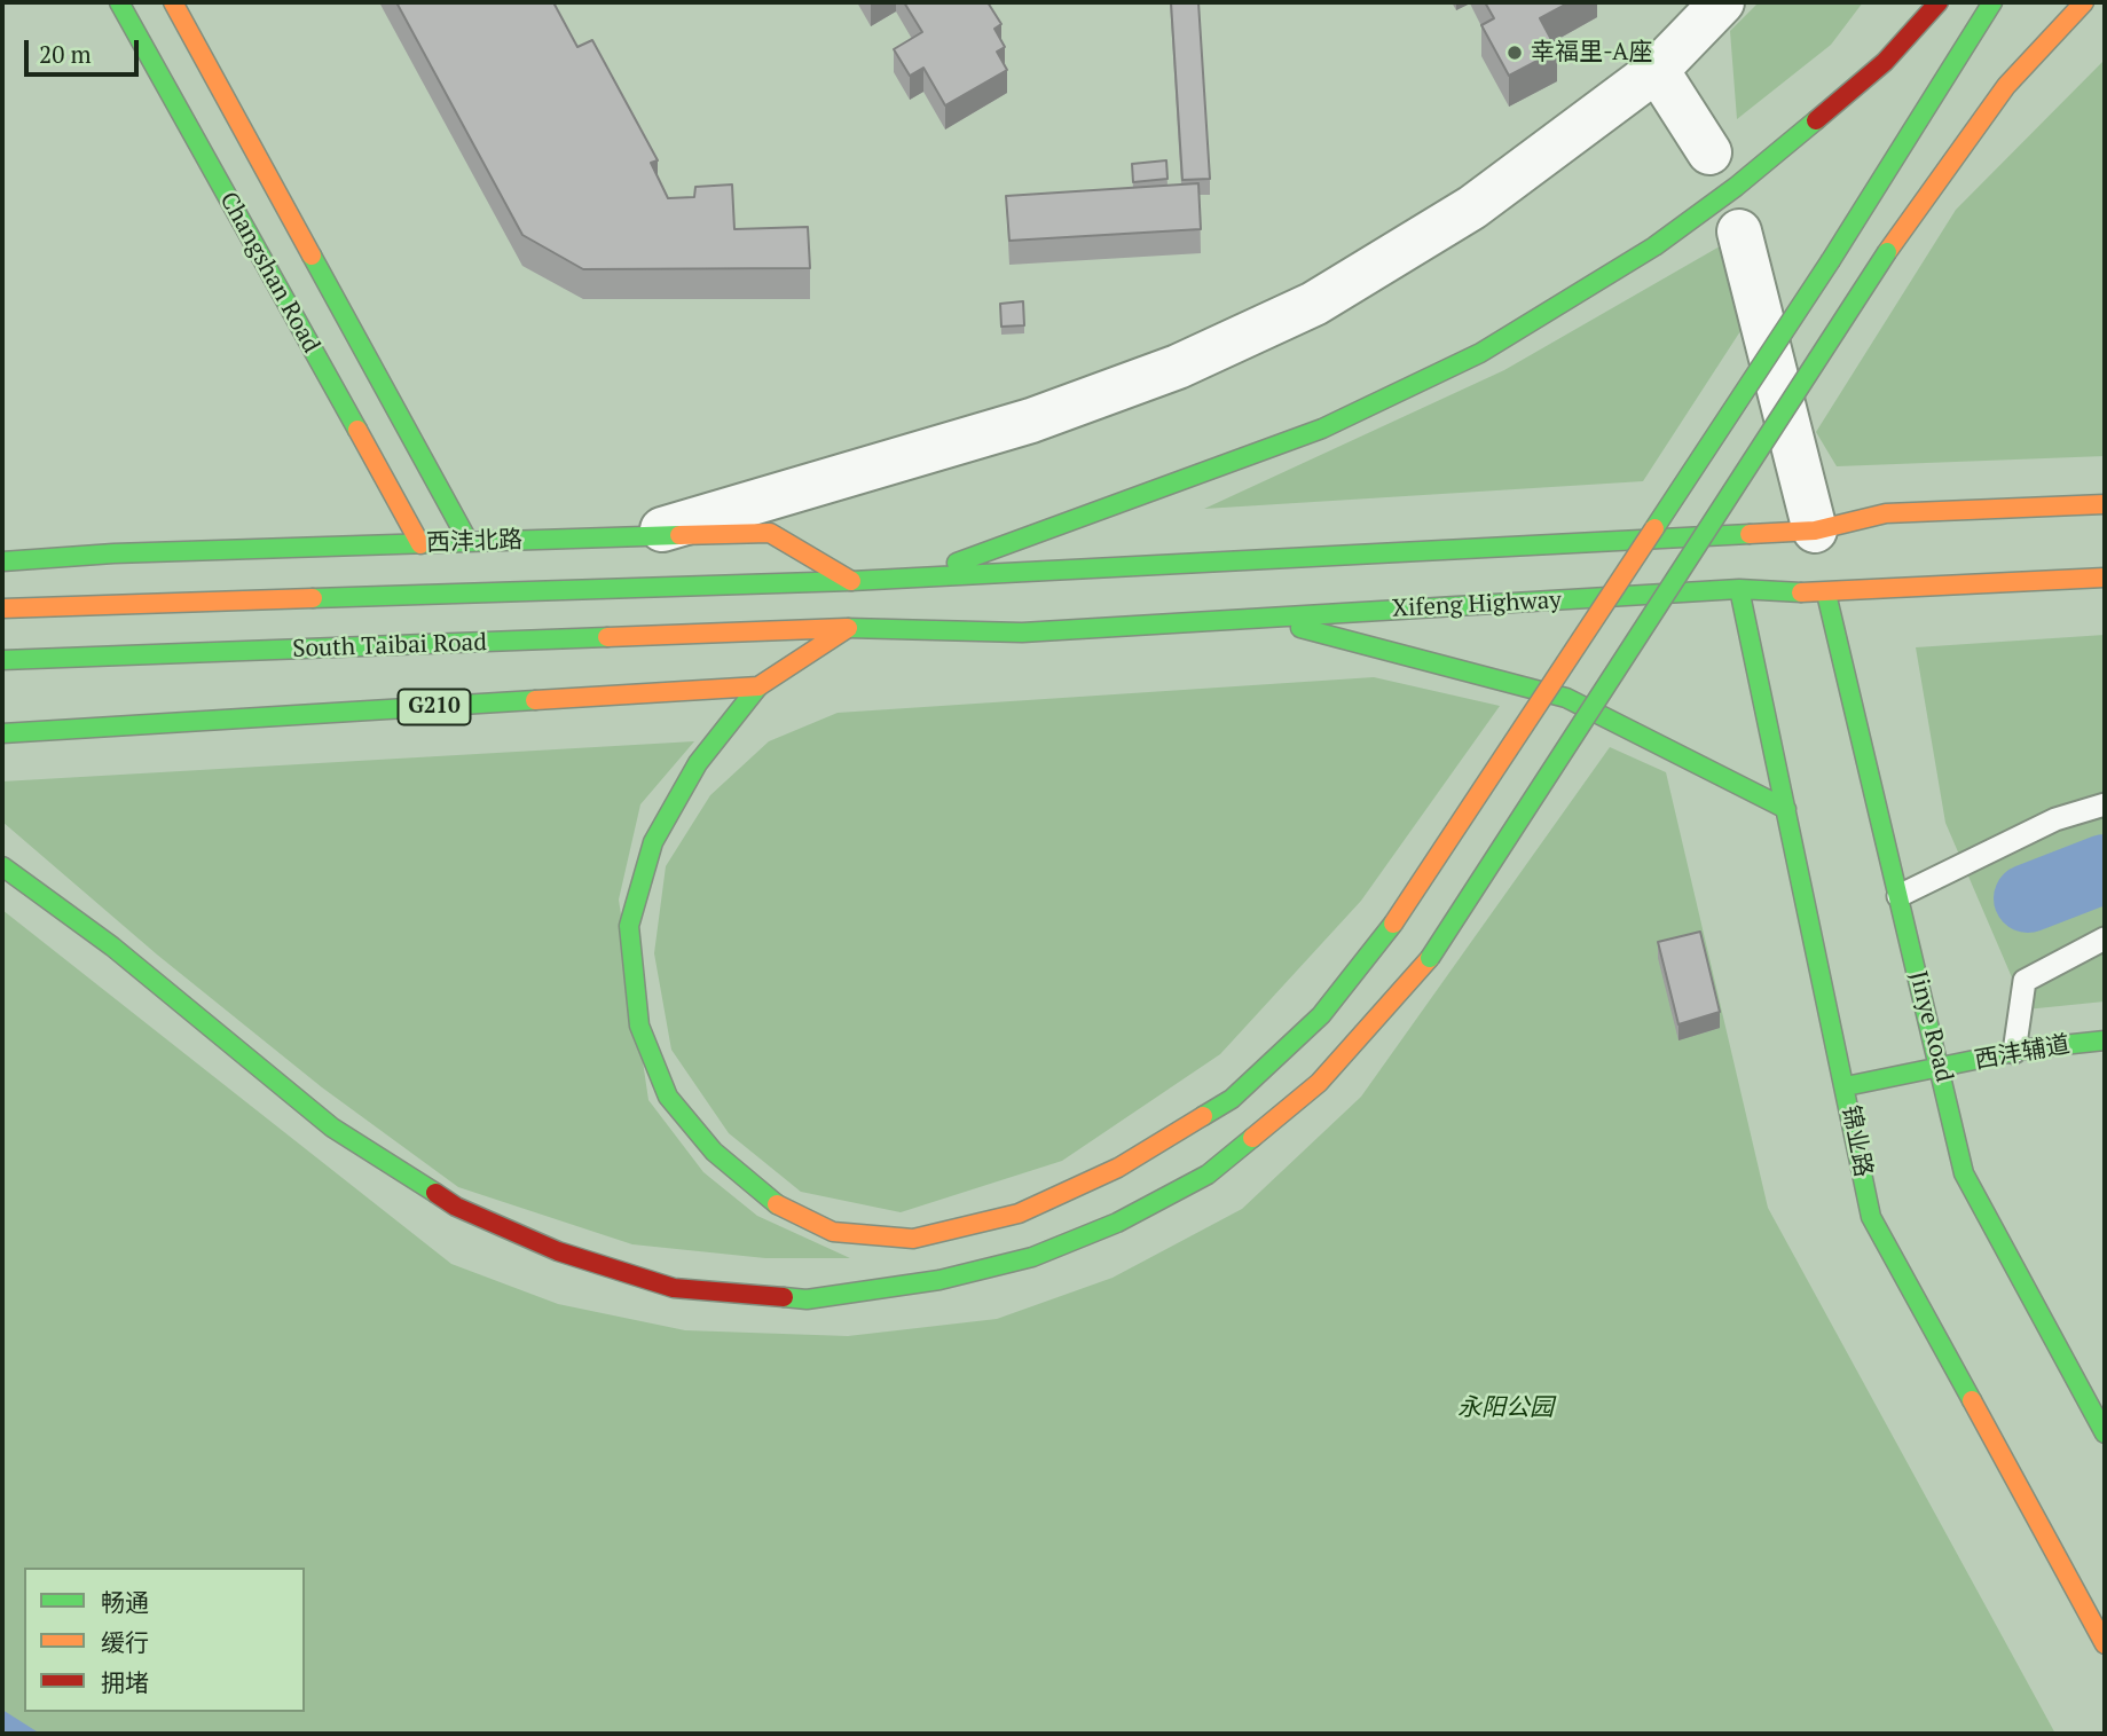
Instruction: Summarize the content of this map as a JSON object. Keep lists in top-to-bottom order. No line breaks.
{"streets":{"main road":["Changshan Road","西沣北路","Xifeng Highway","South Taibai Road","G210","Jinye Road","西沣辅道","锦业路"]},"crossings":[["Changshan Road","西沣北路"],["Xifeng Highway","South Taibai Road"],["Xifeng Highway","Jinye Road"],["Xifeng Highway","锦业路"],["Jinye Road","西沣辅道"],["西沣辅道","锦业路"]],"parks":["永阳公园"],"places":["幸福里-A座"],"legend":["畅通","缓行","拥堵"],"scale_bar":"20 m"}
